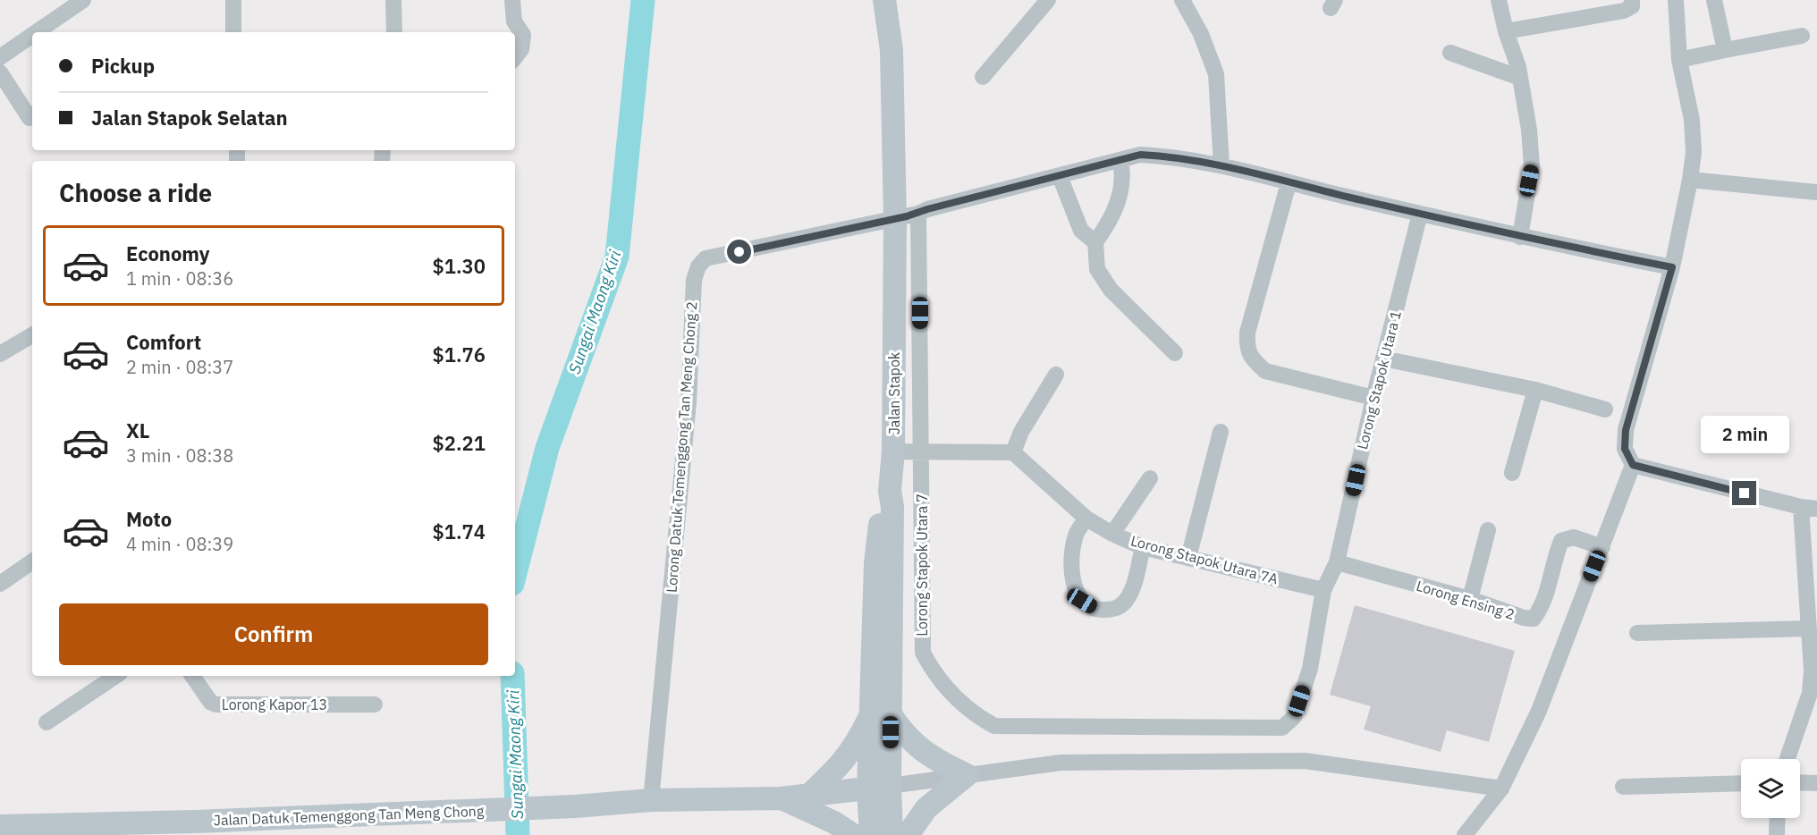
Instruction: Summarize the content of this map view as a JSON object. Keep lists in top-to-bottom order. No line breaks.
{"streets":{"main road":["Jalan Stapok","Jalan Datuk Temenggong Tan Meng Chong"],"street":["Lorong Stapok Utara 1","Lorong Datuk Temenggong Tan Meng Chong 2","Lorong Stapok Utara 7A","Lorong Stapok Utara 7","Lorong Ensing 2","Lorong Kapor 13"]},"crossings":[["Lorong Stapok Utara 1","Lorong Datuk Temenggong Tan Meng Chong 2"],["Lorong Stapok Utara 1","Lorong Stapok Utara 7A"],["Lorong Stapok Utara 1","Lorong Stapok Utara 7"],["Lorong Stapok Utara 1","Lorong Ensing 2"],["Jalan Stapok","Lorong Datuk Temenggong Tan Meng Chong 2"],["Jalan Stapok","Jalan Datuk Temenggong Tan Meng Chong"],["Lorong Datuk Temenggong Tan Meng Chong 2","Lorong Stapok Utara 7"],["Lorong Datuk Temenggong Tan Meng Chong 2","Jalan Datuk Temenggong Tan Meng Chong"]],"water":["Sungai Maong Kiri"],"page":{"banner":["Pickup","Jalan Stapok Selatan"],"heading":"Choose a ride","list":[{"name":"Economy","note":"1 min · 08:36","value":"$1.30"},{"name":"Comfort","note":"2 min · 08:37","value":"$1.76"},{"name":"XL","note":"3 min · 08:38","value":"$2.21"},{"name":"Moto","note":"4 min · 08:39","value":"$1.74"}],"bubble":"2 min","buttons":"Confirm"}}
